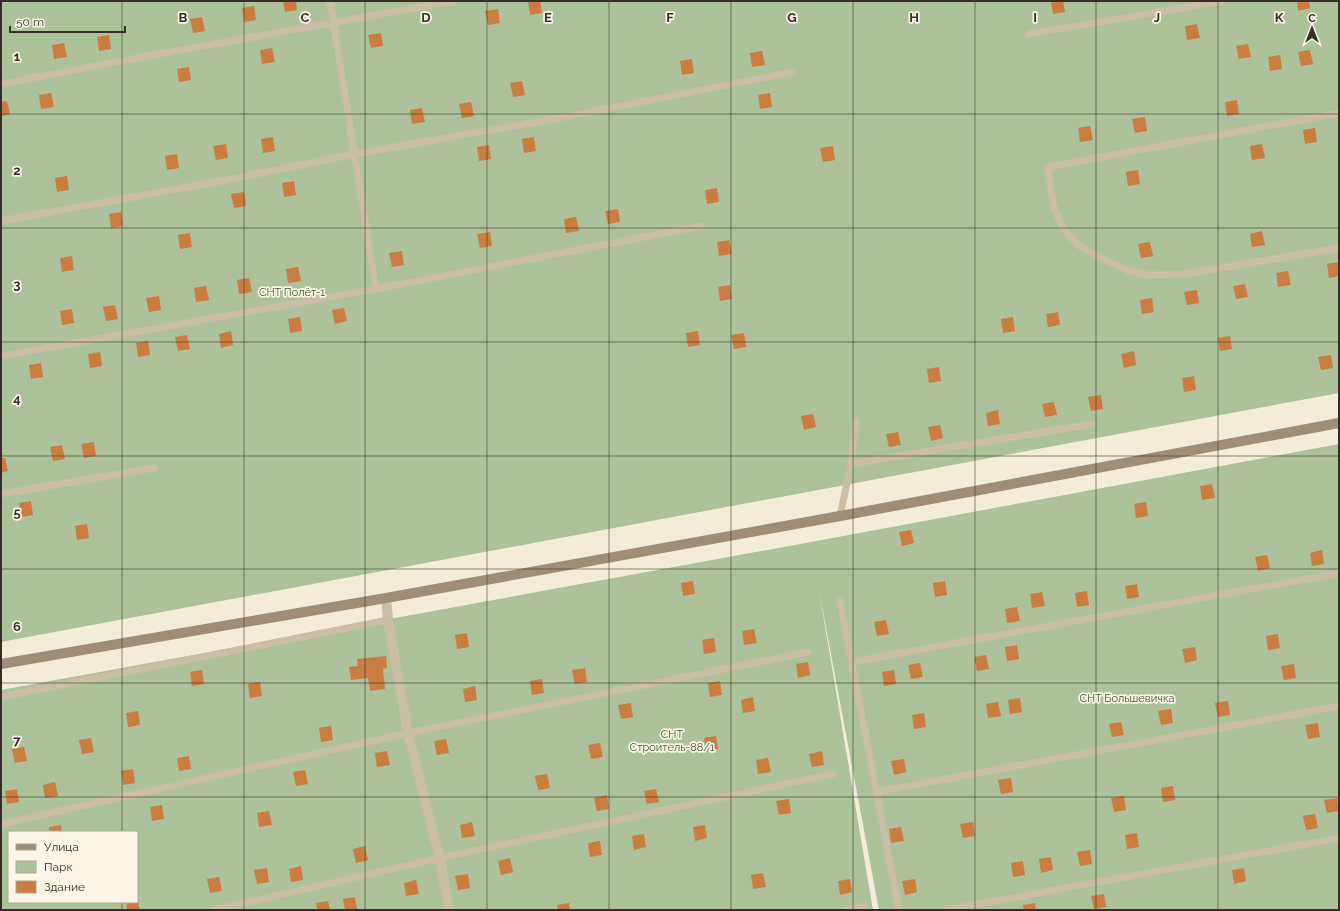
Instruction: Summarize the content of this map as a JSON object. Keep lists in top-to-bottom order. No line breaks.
{"parks":["СНТ Полёт-1","СНТ Большевичка","СНТ Строитель-88/1"],"legend":["Улица","Парк","Здание"],"scale_bar":"50 m","north":"top","grid":{"columns":["B","C","D","E","F","G","H","I","J","K"],"rows":["1","2","3","4","5","6","7"]}}
